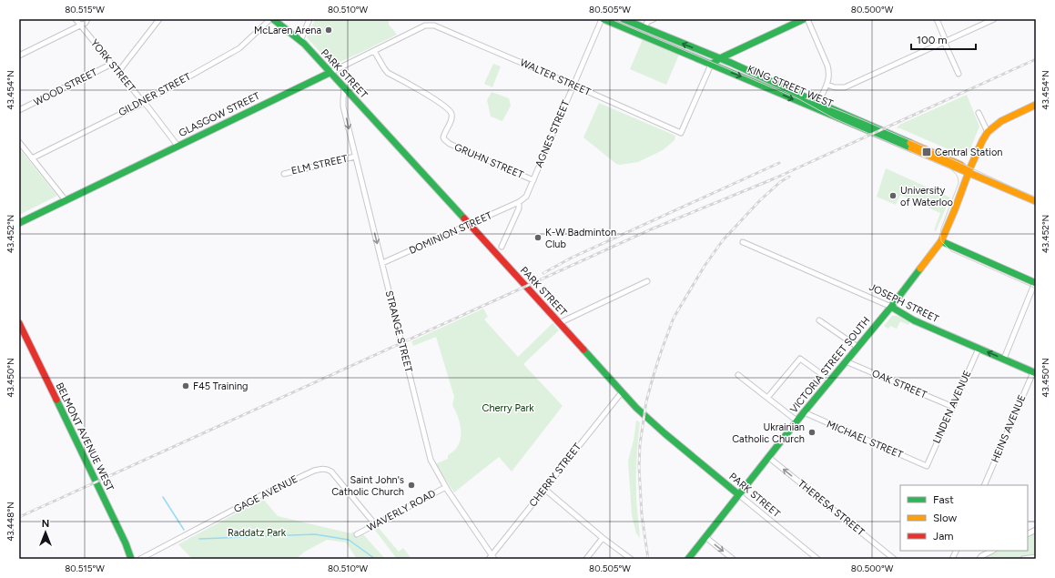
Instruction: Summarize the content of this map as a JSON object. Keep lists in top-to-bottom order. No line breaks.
{"streets":{"street":["YORK STREET","PARK STREET","WALTER STREET","KING STREET WEST","WOOD STREET","GILDNER STREET","GLASGOW STREET","AGNES STREET","GRUHN STREET","ELM STREET","DOMINION STREET","JOSEPH STREET","STRANGE STREET","VICTORIA STREET SOUTH","OAK STREET","LINDEN AVENUE","HEINS AVENUE","BELMONT AVENUE WEST","MICHAEL STREET","CHERRY STREET","GAGE AVENUE","THERESA STREET","WAVERLY ROAD"]},"crossings":[["YORK STREET","WOOD STREET"],["YORK STREET","GILDNER STREET"],["YORK STREET","GLASGOW STREET"],["PARK STREET","GLASGOW STREET"],["PARK STREET","DOMINION STREET"],["PARK STREET","STRANGE STREET"],["PARK STREET","VICTORIA STREET SOUTH"],["PARK STREET","CHERRY STREET"],["WALTER STREET","KING STREET WEST"],["WALTER STREET","GLASGOW STREET"],["WALTER STREET","AGNES STREET"],["KING STREET WEST","AGNES STREET"],["KING STREET WEST","VICTORIA STREET SOUTH"],["GLASGOW STREET","GRUHN STREET"],["AGNES STREET","GRUHN STREET"],["AGNES STREET","DOMINION STREET"],["ELM STREET","STRANGE STREET"],["DOMINION STREET","STRANGE STREET"],["JOSEPH STREET","VICTORIA STREET SOUTH"],["JOSEPH STREET","LINDEN AVENUE"],["JOSEPH STREET","HEINS AVENUE"],["STRANGE STREET","CHERRY STREET"],["STRANGE STREET","WAVERLY ROAD"],["VICTORIA STREET SOUTH","OAK STREET"],["VICTORIA STREET SOUTH","MICHAEL STREET"],["VICTORIA STREET SOUTH","THERESA STREET"],["OAK STREET","LINDEN AVENUE"],["LINDEN AVENUE","MICHAEL STREET"],["GAGE AVENUE","WAVERLY ROAD"]],"one_way":["STRANGE STREET","THERESA STREET"],"parks":["Cherry Park","Raddatz Park"],"places":{"other":["McLaren Arena","University of Waterloo","K-W Badminton Club","F45 Training","Ukrainian Catholic Church","Saint John's Catholic Church"],"transit":["Central Station"]},"legend":["Fast","Slow","Jam"],"scale_bar":"100 m","north":"top","coordinates":["80.515°W","80.510°W","80.505°W","80.500°W","43.454°N","43.452°N","43.450°N","43.448°N"]}
